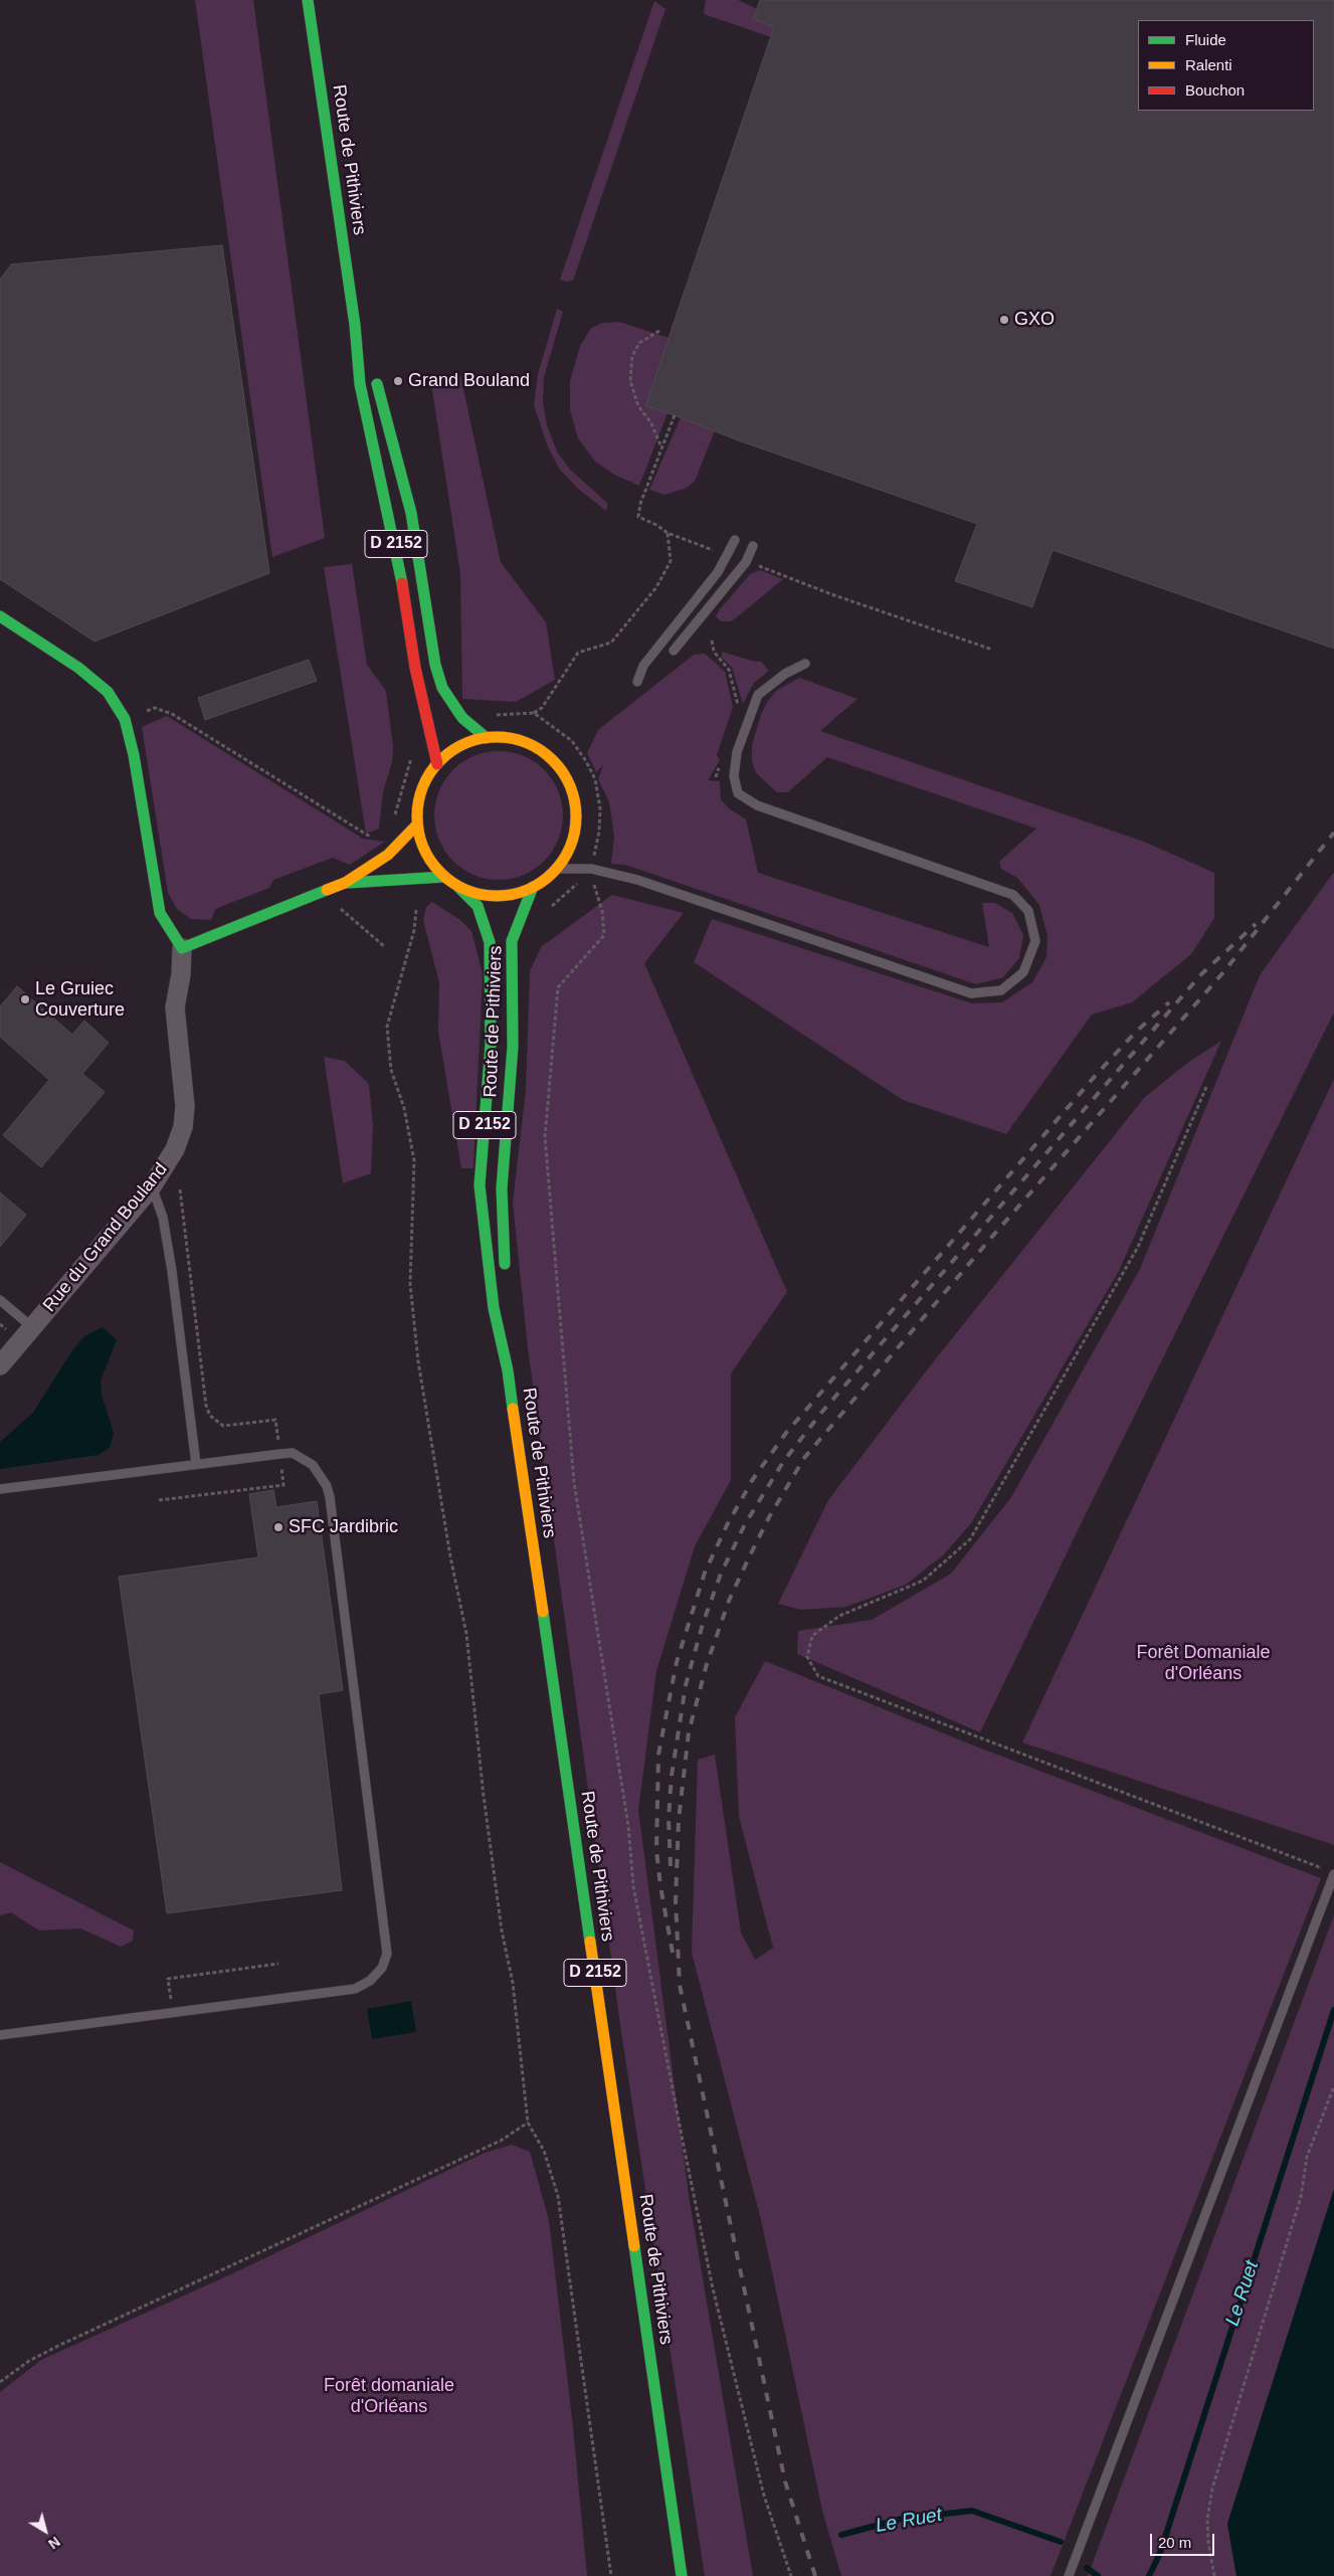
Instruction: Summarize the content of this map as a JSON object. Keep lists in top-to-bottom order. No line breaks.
{"streets":{"main road":["Route de Pithiviers","D 2152"],"street":["Rue du Grand Bouland"]},"water":["Le Ruet"],"parks":["Forêt Domaniale d'Orléans","Forêt domaniale d'Orléans"],"places":["GXO","Grand Bouland","Le Gruiec Couverture","SFC Jardibric"],"legend":["Fluide","Ralenti","Bouchon"],"scale_bar":"20 m","north":"bottom right"}
